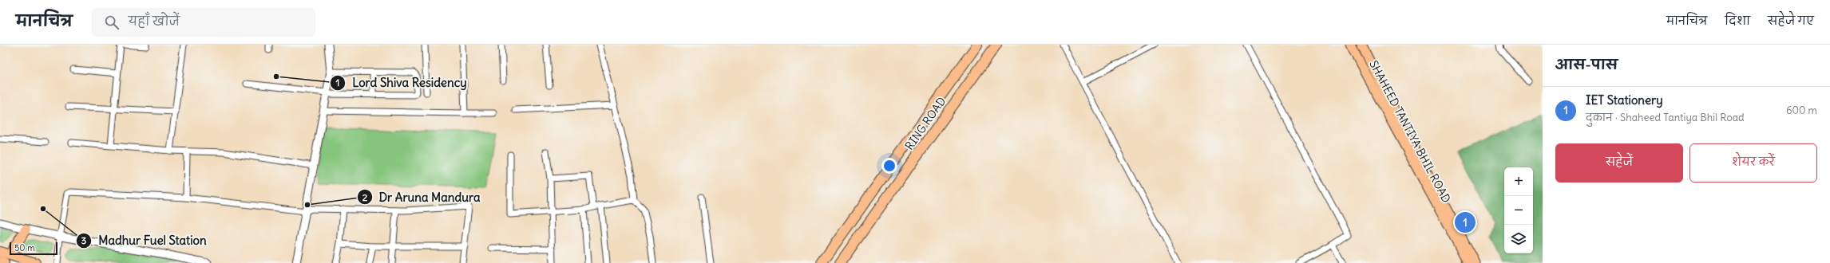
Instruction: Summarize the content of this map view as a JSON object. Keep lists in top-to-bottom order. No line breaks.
{"streets":{"highway":["RING ROAD"],"main road":["SHAHEED TANTIYA BHIL ROAD"]},"places":["Lord Shiva Residency","Dr Aruna Mandura","Madhur Fuel Station"],"scale_bar":"50 m","page":{"header":"मानचित्र","search":"यहाँ खोजें","nav":["मानचित्र","दिशा","सहेजे गए"],"heading":"आस-पास","list":[{"mark":"1","name":"IET Stationery","note":"दुकान · Shaheed Tantiya Bhil Road","value":"600 m"}],"buttons":["सहेजें","शेयर करें"],"map_buttons":["+","−"],"pins":"1","scale":"50 m"}}
